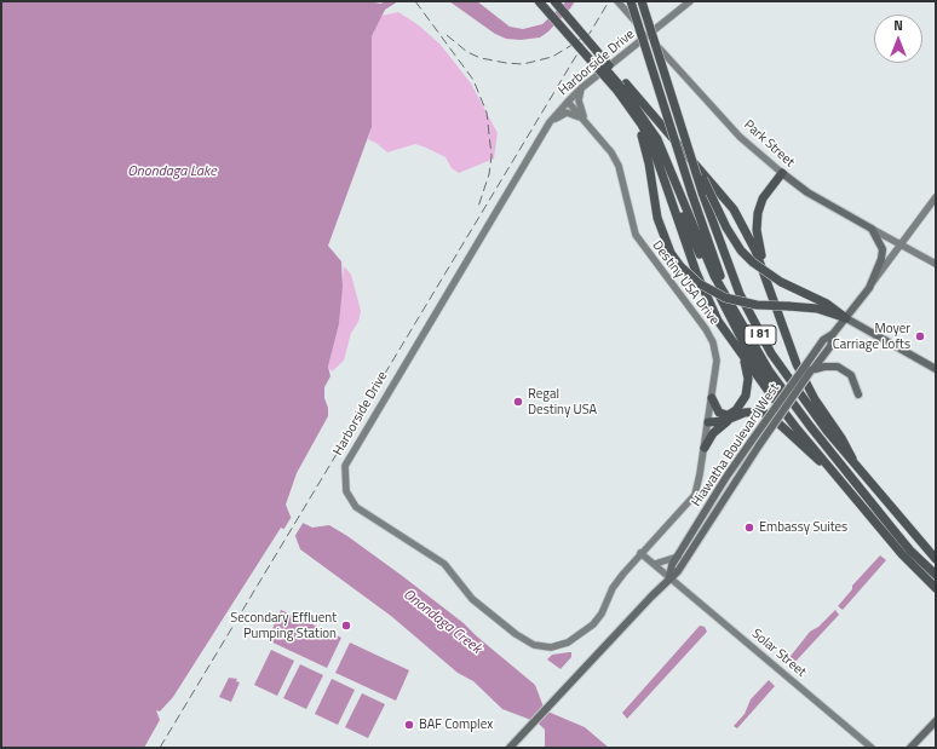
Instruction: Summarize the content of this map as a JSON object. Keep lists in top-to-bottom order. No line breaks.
{"streets":{"highway":["I 81"],"main road":["Park Street","Hiawatha Boulevard West"],"street":["Harborside Drive","Destiny USA Drive","Solar Street"]},"crossings":[["Harborside Drive","Park Street"],["Harborside Drive","Destiny USA Drive"],["Park Street","Hiawatha Boulevard West"],["Hiawatha Boulevard West","Solar Street"]],"water":["Onondaga Lake","Onondaga Creek"],"places":["Moyer Carriage Lofts","Regal Destiny USA","Embassy Suites","Secondary Effluent Pumping Station","BAF Complex"],"north":"top"}
